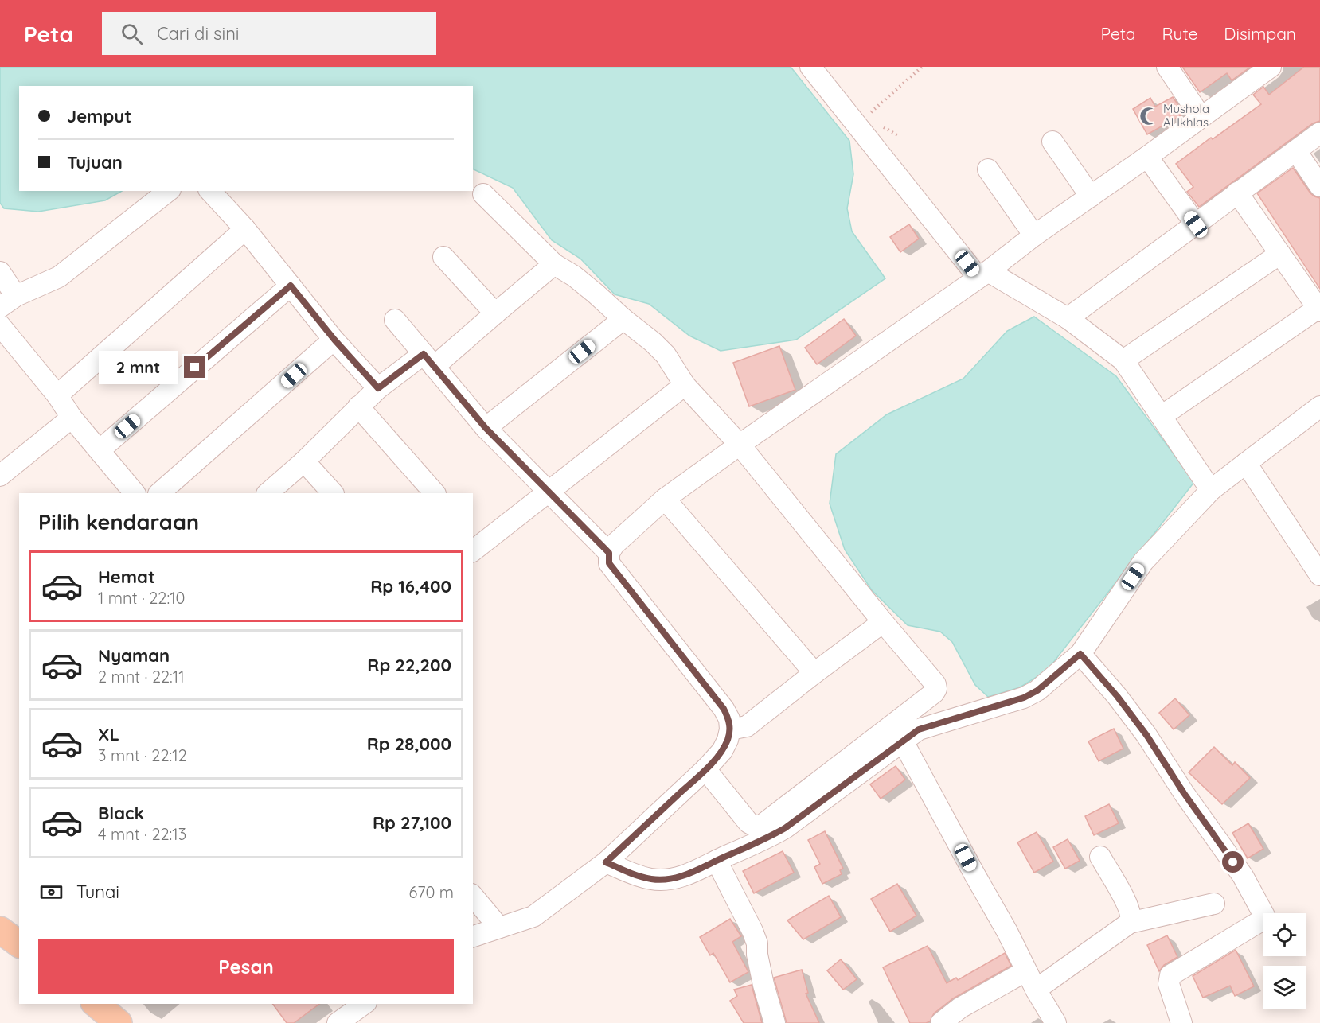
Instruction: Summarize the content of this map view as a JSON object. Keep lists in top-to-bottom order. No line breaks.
{"places":{"mosque":["Mushola Al Ikhlas"]},"page":{"header":"Peta","search":"Cari di sini","nav":["Peta","Rute","Disimpan"],"banner":["Jemput","Tujuan"],"bubble":"2 mnt","heading":"Pilih kendaraan","list":[{"name":"Hemat","note":"1 mnt · 22:10","value":"Rp 16,400"},{"name":"Nyaman","note":"2 mnt · 22:11","value":"Rp 22,200"},{"name":"XL","note":"3 mnt · 22:12","value":"Rp 28,000"},{"name":"Black","note":"4 mnt · 22:13","value":"Rp 27,100"}],"pay":["Tunai","670 m"],"buttons":"Pesan"}}
